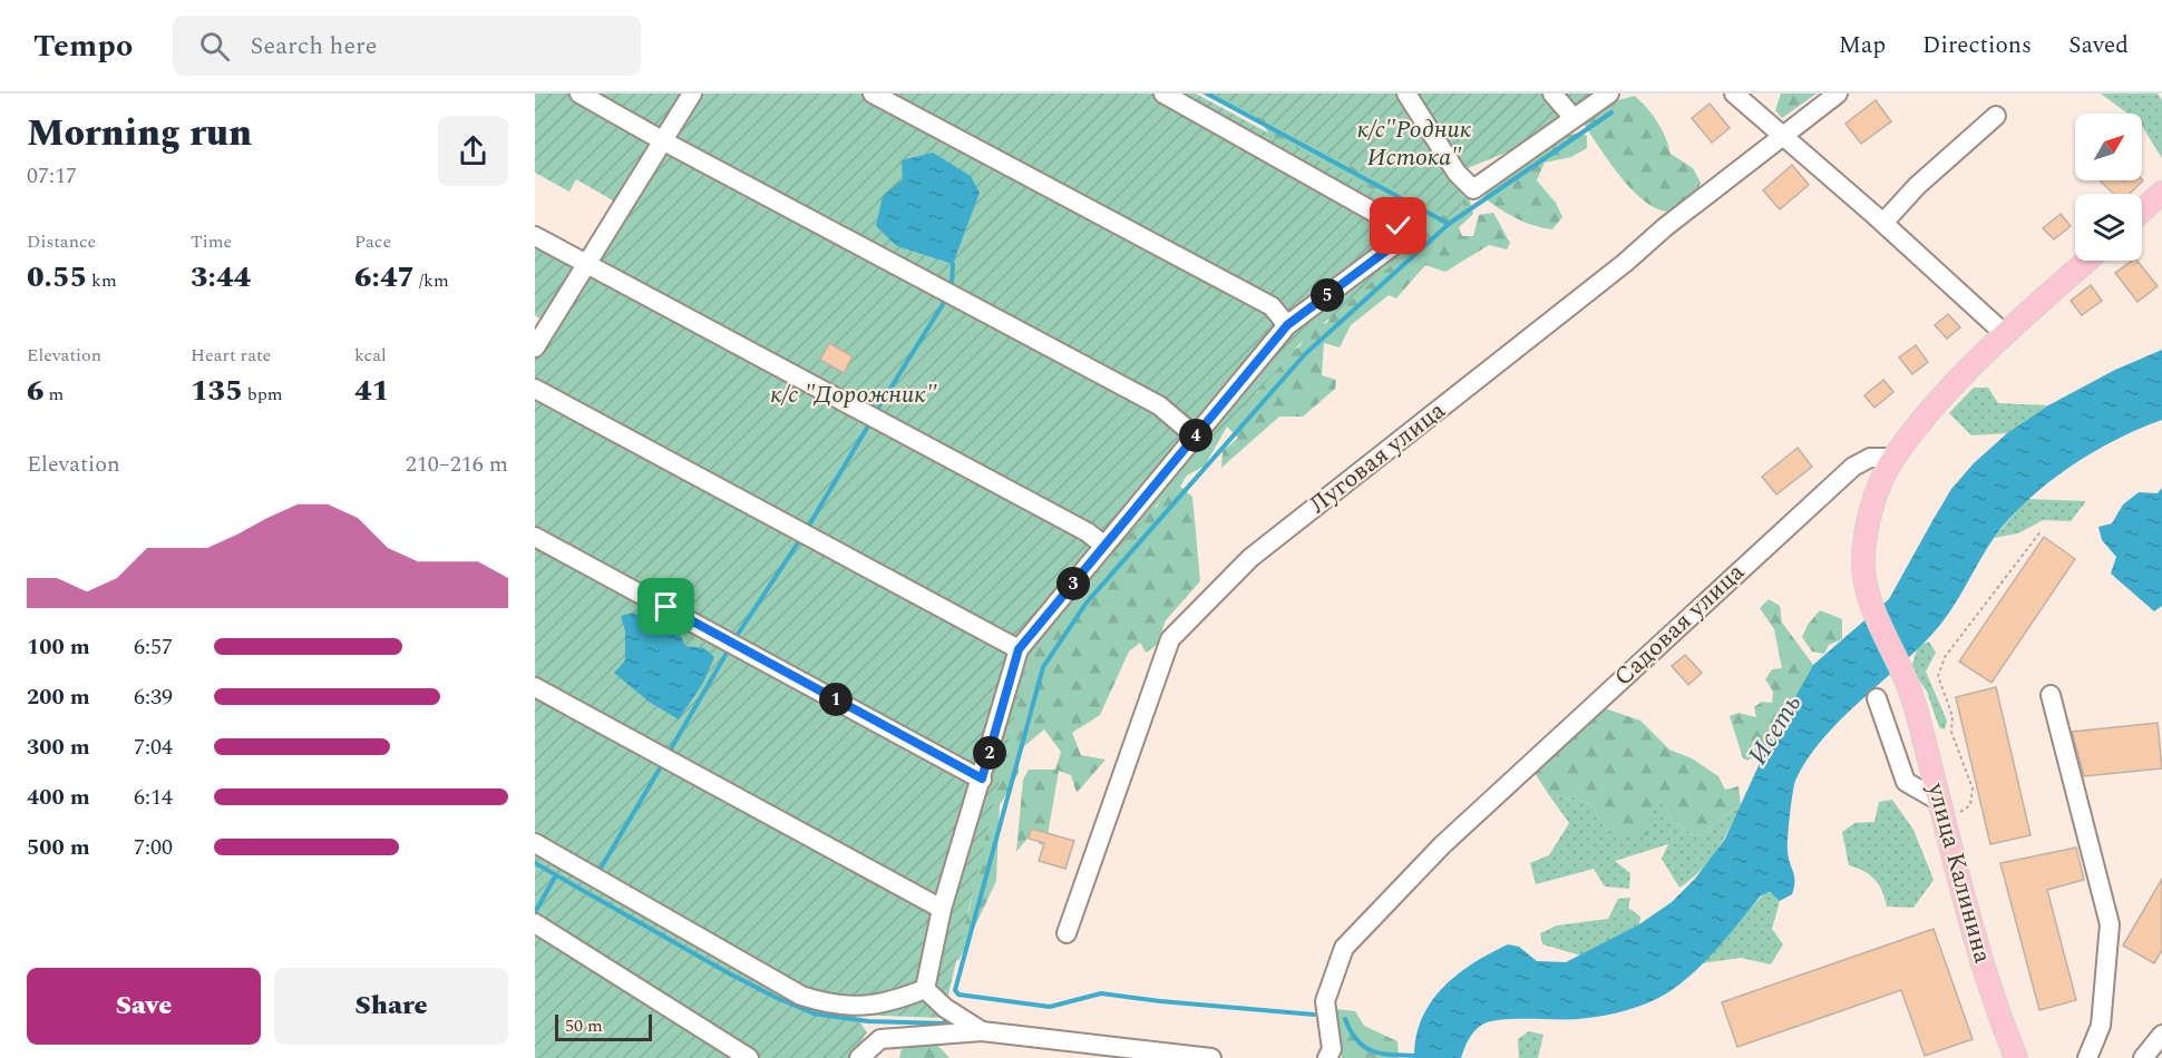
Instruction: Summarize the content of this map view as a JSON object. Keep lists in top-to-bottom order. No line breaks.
{"streets":{"main road":["улица Калинина"],"street":["Луговая улица","Садовая улица"]},"crossings":[["Садовая улица","улица Калинина"]],"water":["Исеть"],"parks":["к/с\"Родник Истока\"","к/с \"Дорожник\""],"scale_bar":"50 m","north":"top right","page":{"header":"Tempo","search":"Search here","nav":["Map","Directions","Saved"],"heading":["Morning run","07:17"],"stats":[["Distance","0.55 km"],["Time","3:44"],["Pace","6:47 /km"],["Elevation","6 m"],["Heart rate","135 bpm"],["kcal","41"]],"pins":["5","4","3","1","2"],"chart":["Elevation","210–216 m"],"list":[{"name":"100 m","note":"6:57"},{"name":"200 m","note":"6:39"},{"name":"300 m","note":"7:04"},{"name":"400 m","note":"6:14"},{"name":"500 m","note":"7:00"}],"buttons":["Save","Share"],"scale":"50 m"}}
